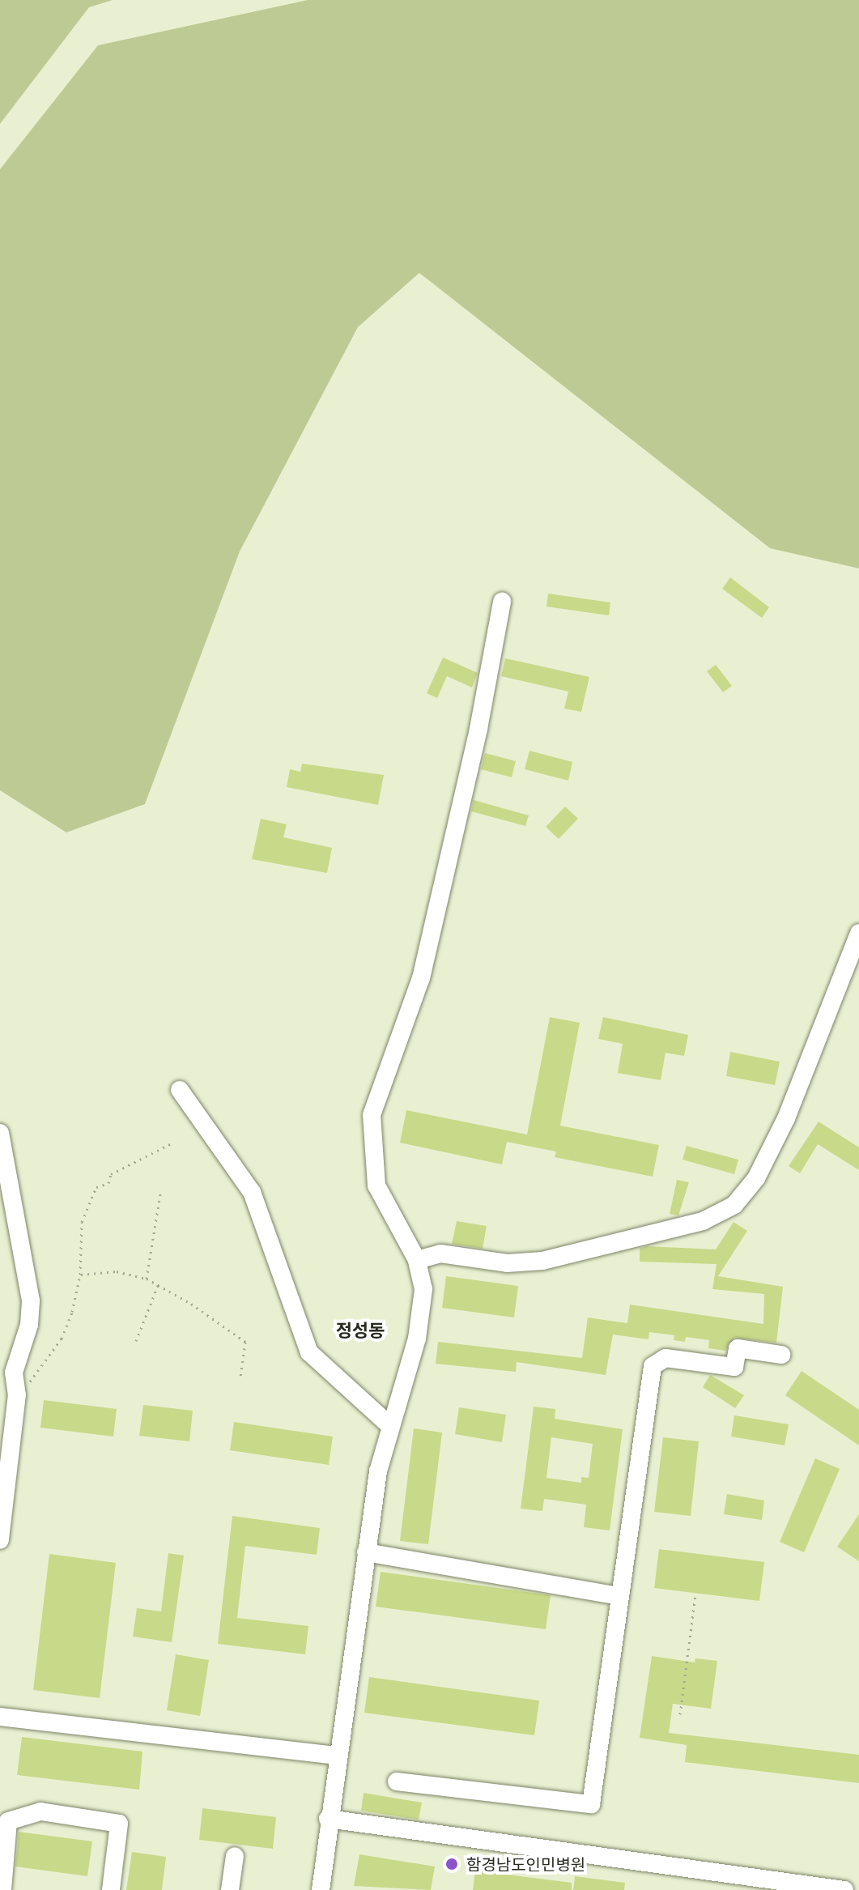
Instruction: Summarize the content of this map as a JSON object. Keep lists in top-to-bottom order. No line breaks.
{"districts":["정성동"],"places":["함경남도인민병원"]}
